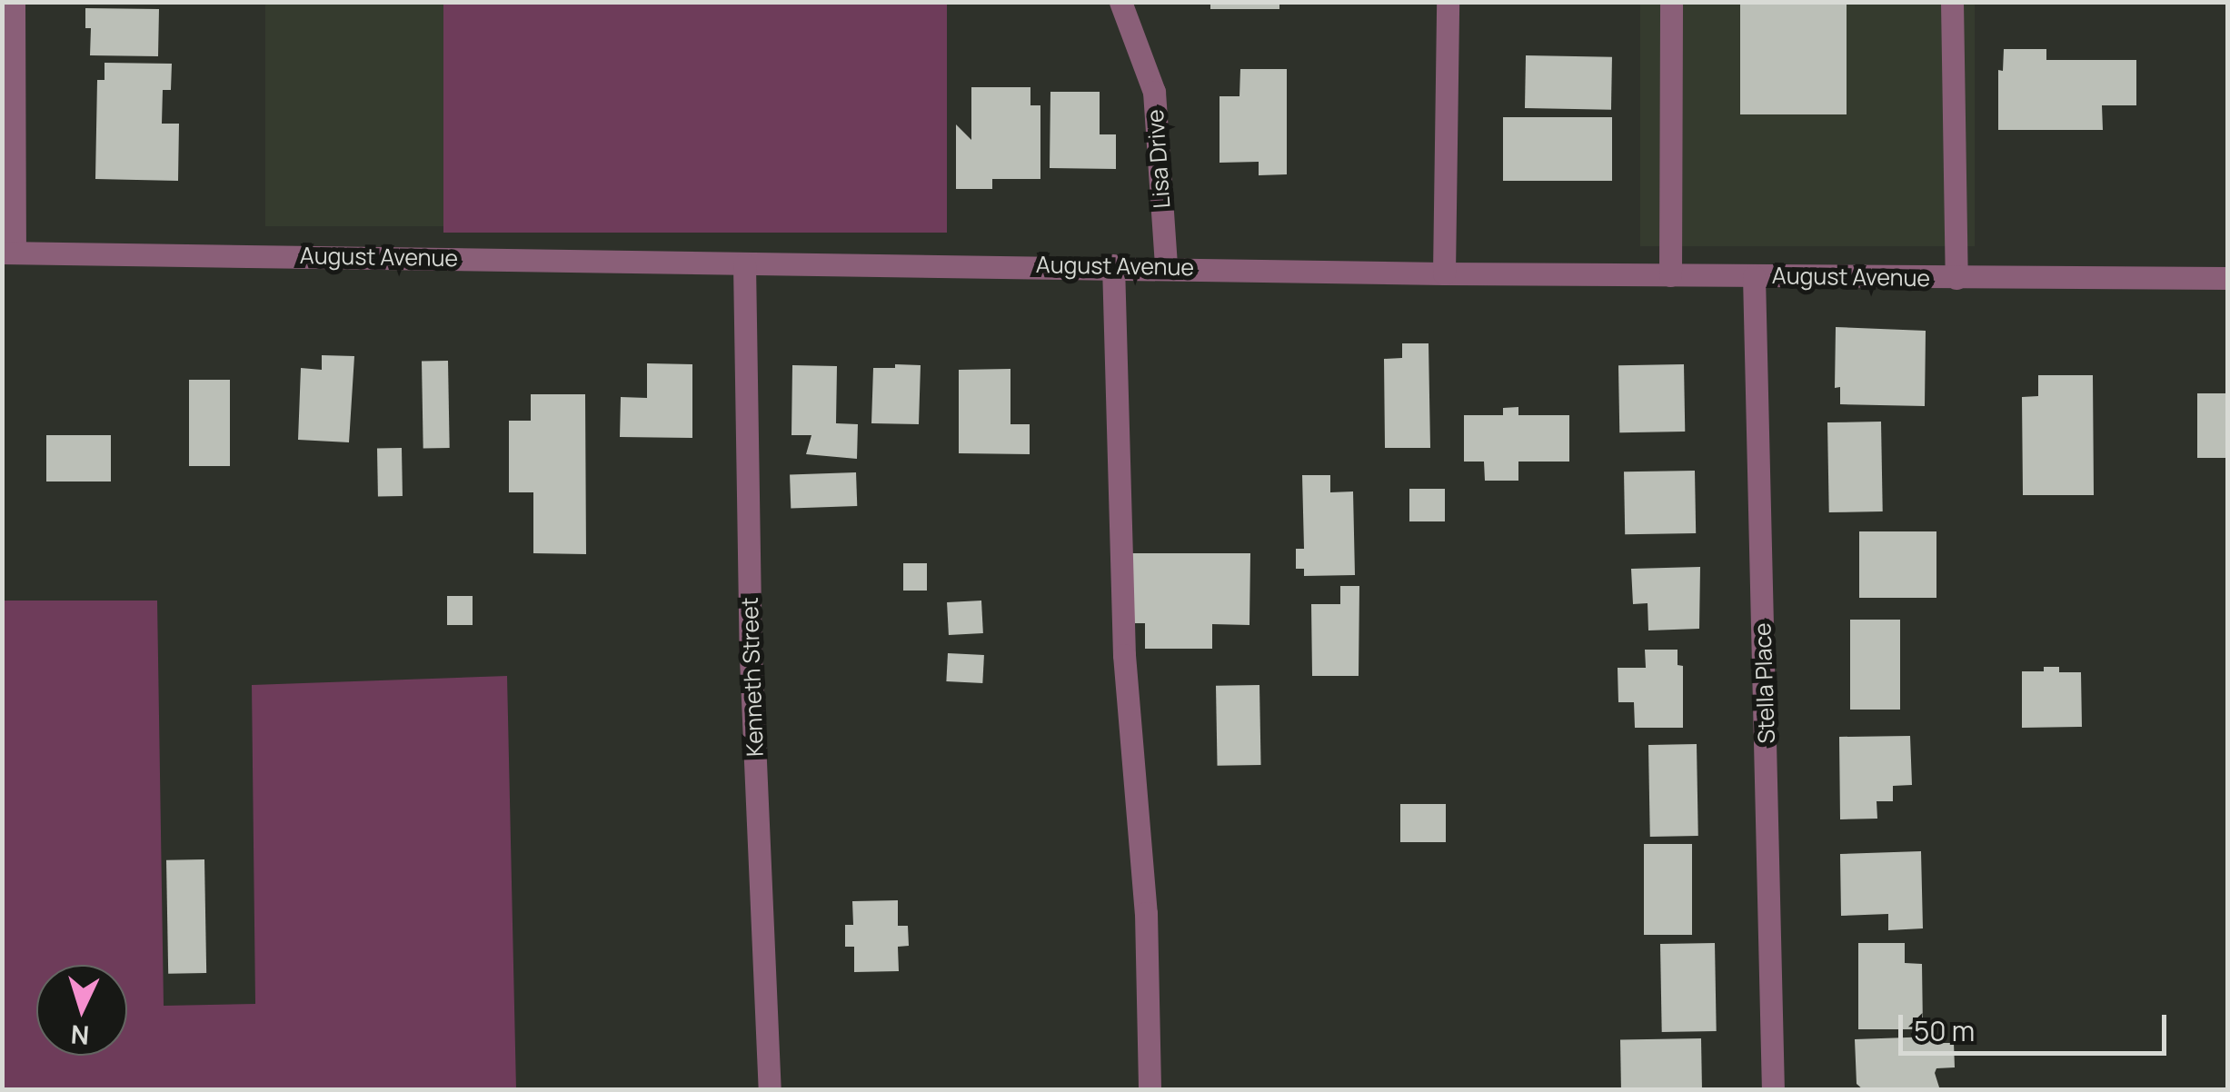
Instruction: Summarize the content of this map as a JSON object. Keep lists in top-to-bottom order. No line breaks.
{"streets":{"street":["Lisa Drive","August Avenue","Kenneth Street","Stella Place"]},"crossings":[["Lisa Drive","August Avenue"],["August Avenue","Kenneth Street"],["August Avenue","Stella Place"]],"scale_bar":"50 m","north":"bottom"}
